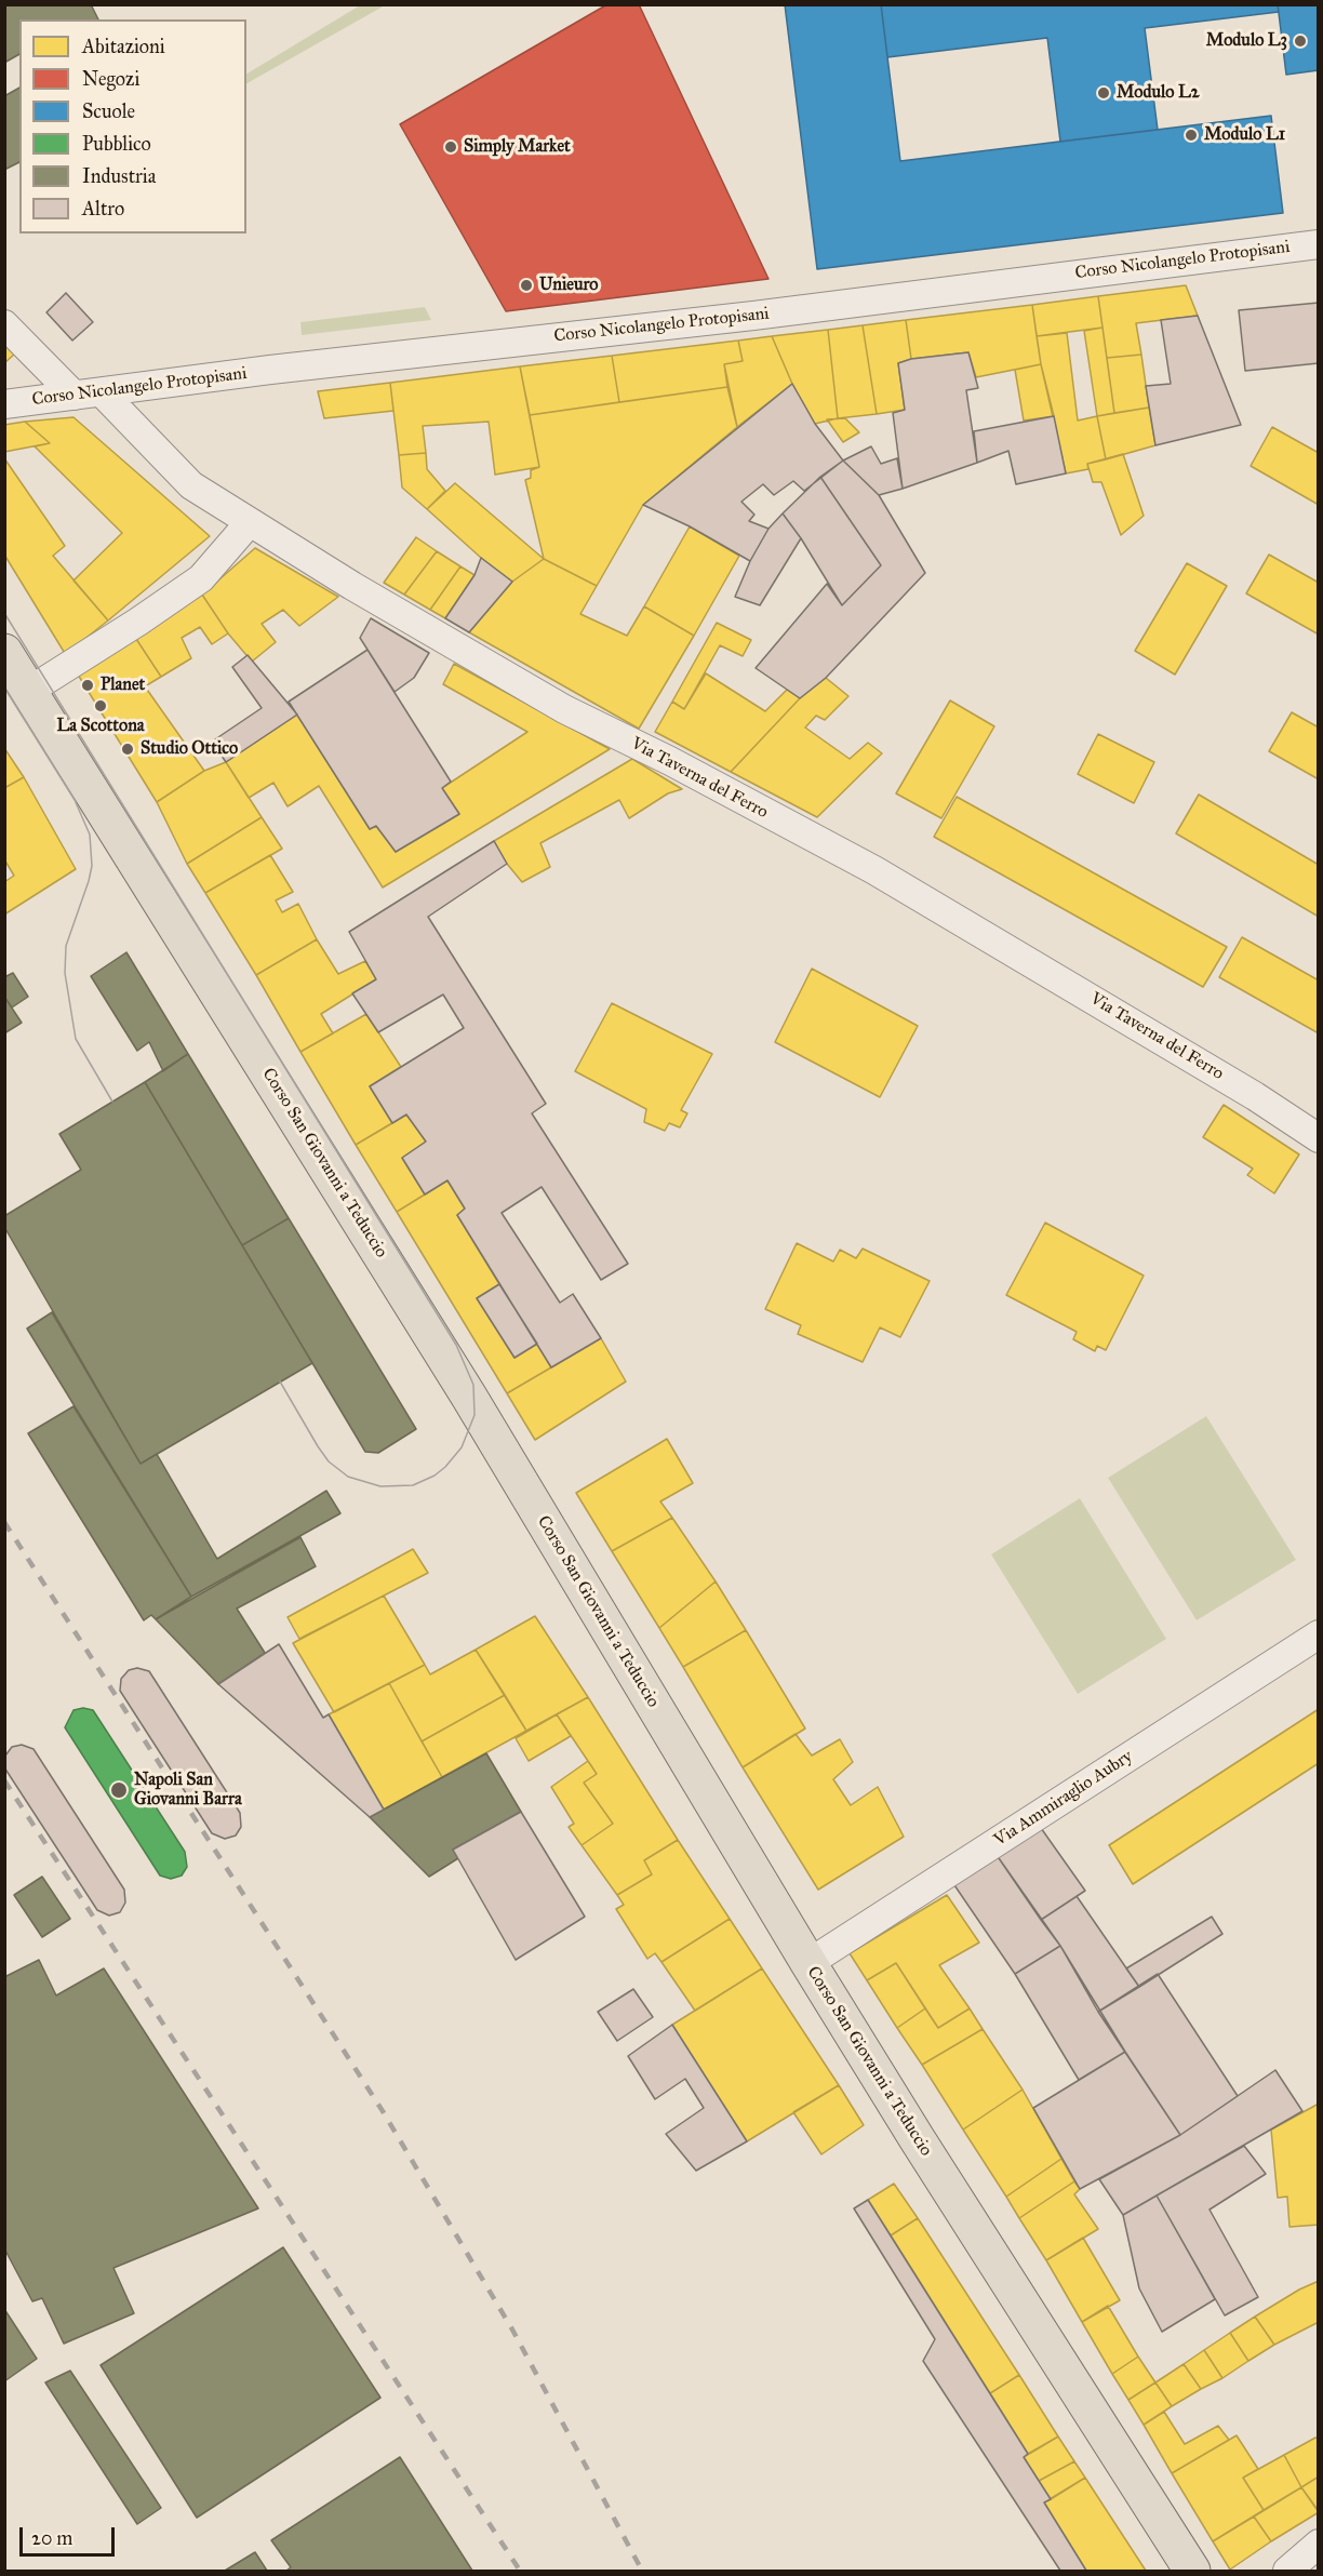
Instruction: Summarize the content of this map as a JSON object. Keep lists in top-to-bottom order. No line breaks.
{"streets":{"main road":["Corso San Giovanni a Teduccio"],"street":["Corso Nicolangelo Protopisani","Via Taverna del Ferro","Via Ammiraglio Aubry"]},"crossings":[["Corso Nicolangelo Protopisani","Via Taverna del Ferro"],["Corso San Giovanni a Teduccio","Via Ammiraglio Aubry"]],"places":["Modulo L3","Modulo L2","Modulo L1","Simply Market","Unieuro","Planet","La Scottona","Studio Ottico","Napoli San Giovanni Barra"],"legend":["Abitazioni","Negozi","Scuole","Pubblico","Industria","Altro"],"scale_bar":"20 m"}
